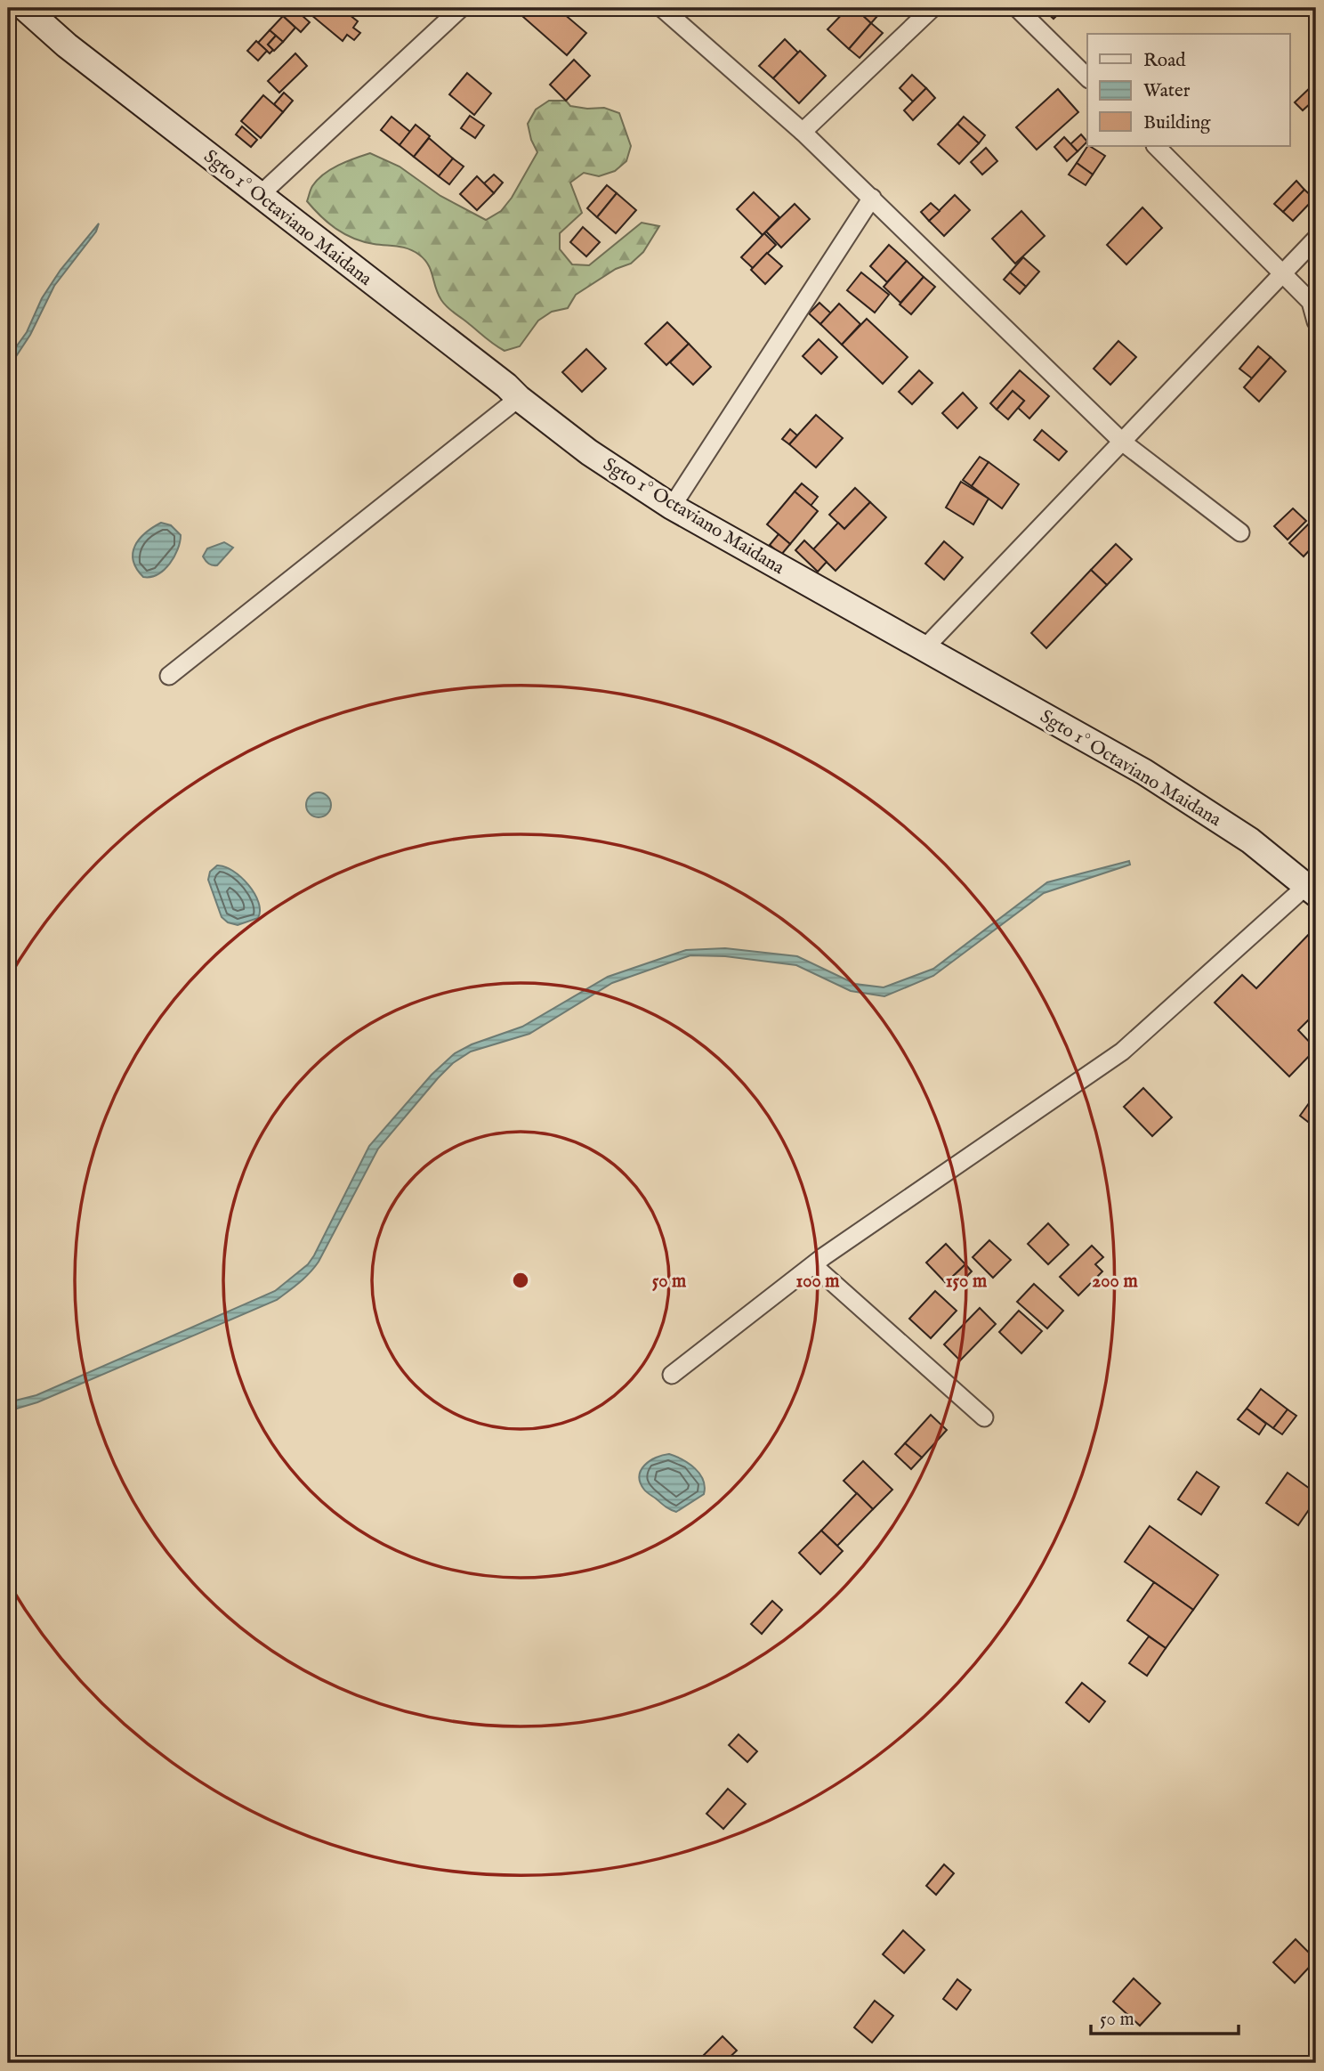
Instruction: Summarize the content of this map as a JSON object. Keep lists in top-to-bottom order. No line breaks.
{"streets":{"main road":["Sgto 1° Octaviano Maidana"]},"legend":["Road","Water","Building"],"scale_bar":"50 m","rings":["50 m","100 m","150 m","200 m"]}
